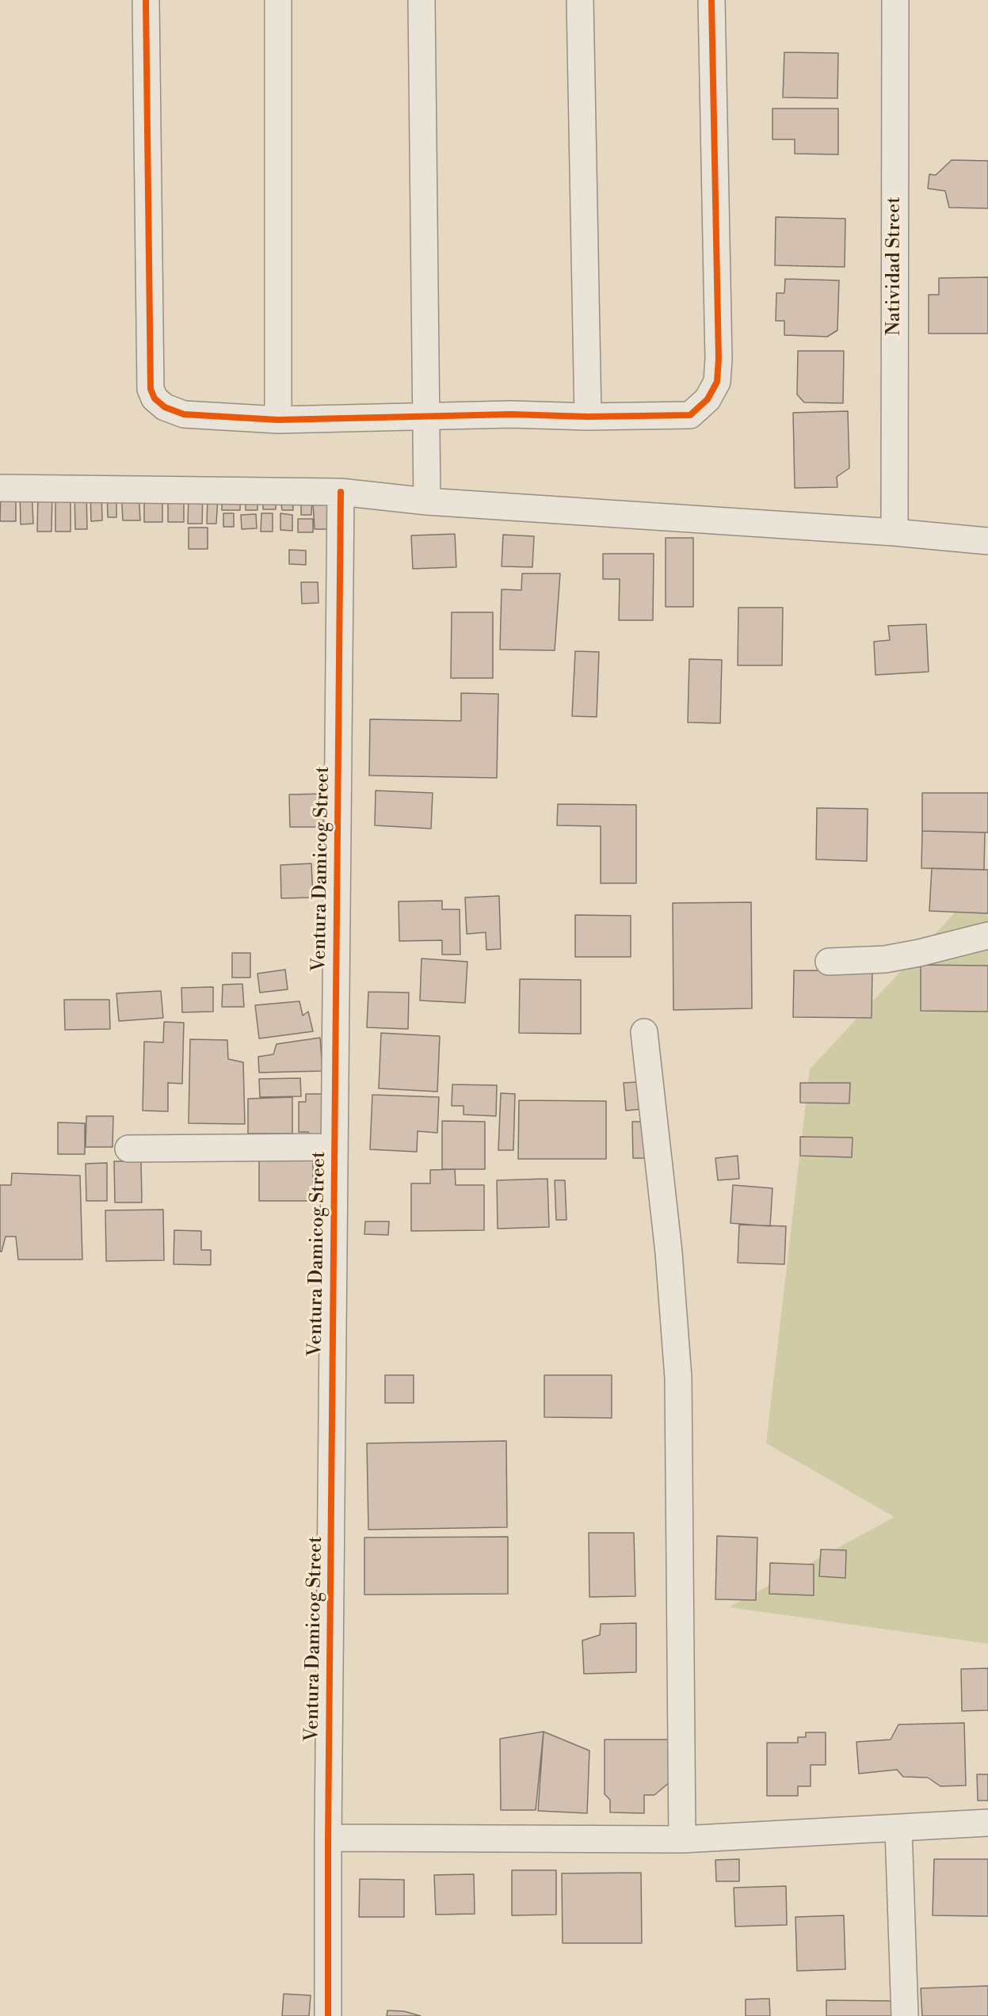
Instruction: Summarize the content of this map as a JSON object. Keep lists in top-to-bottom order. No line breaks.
{"streets":{"street":["Natividad Street","Ventura Damicog Street"]}}
